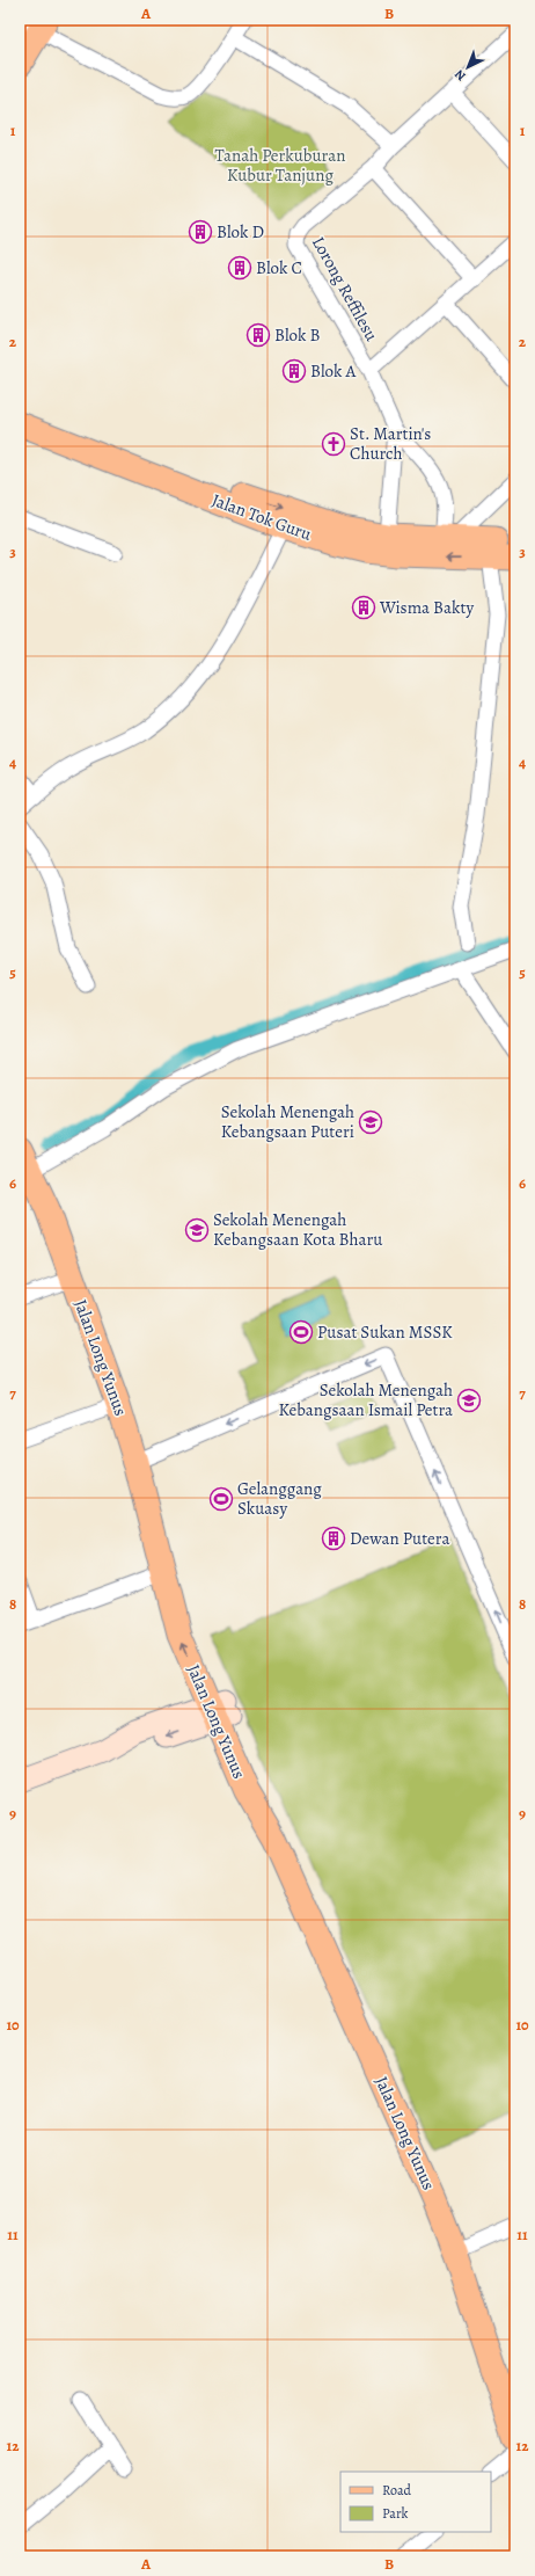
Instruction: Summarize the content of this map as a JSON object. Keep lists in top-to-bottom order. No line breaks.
{"streets":{"main road":["Jalan Tok Guru","Jalan Long Yunus"],"street":["Lorong Reffilesu"]},"crossings":[["Lorong Reffilesu","Jalan Tok Guru"]],"parks":["Tanah Perkuburan Kubur Tanjung"],"places":{"building":["Blok D","Blok C","Blok B","Blok A","Wisma Bakty","Dewan Putera"],"church":["St. Martin's Church"],"school or university":["Sekolah Menengah Kebangsaan Puteri","Sekolah Menengah Kebangsaan Kota Bharu","Sekolah Menengah Kebangsaan Ismail Petra"],"sports":["Pusat Sukan MSSK","Gelanggang Skuasy"]},"legend":["Road","Park"],"north":"bottom left","grid":{"columns":["A","B"],"rows":["1","2","3","4","5","6","7","8","9","10","11","12"]}}
